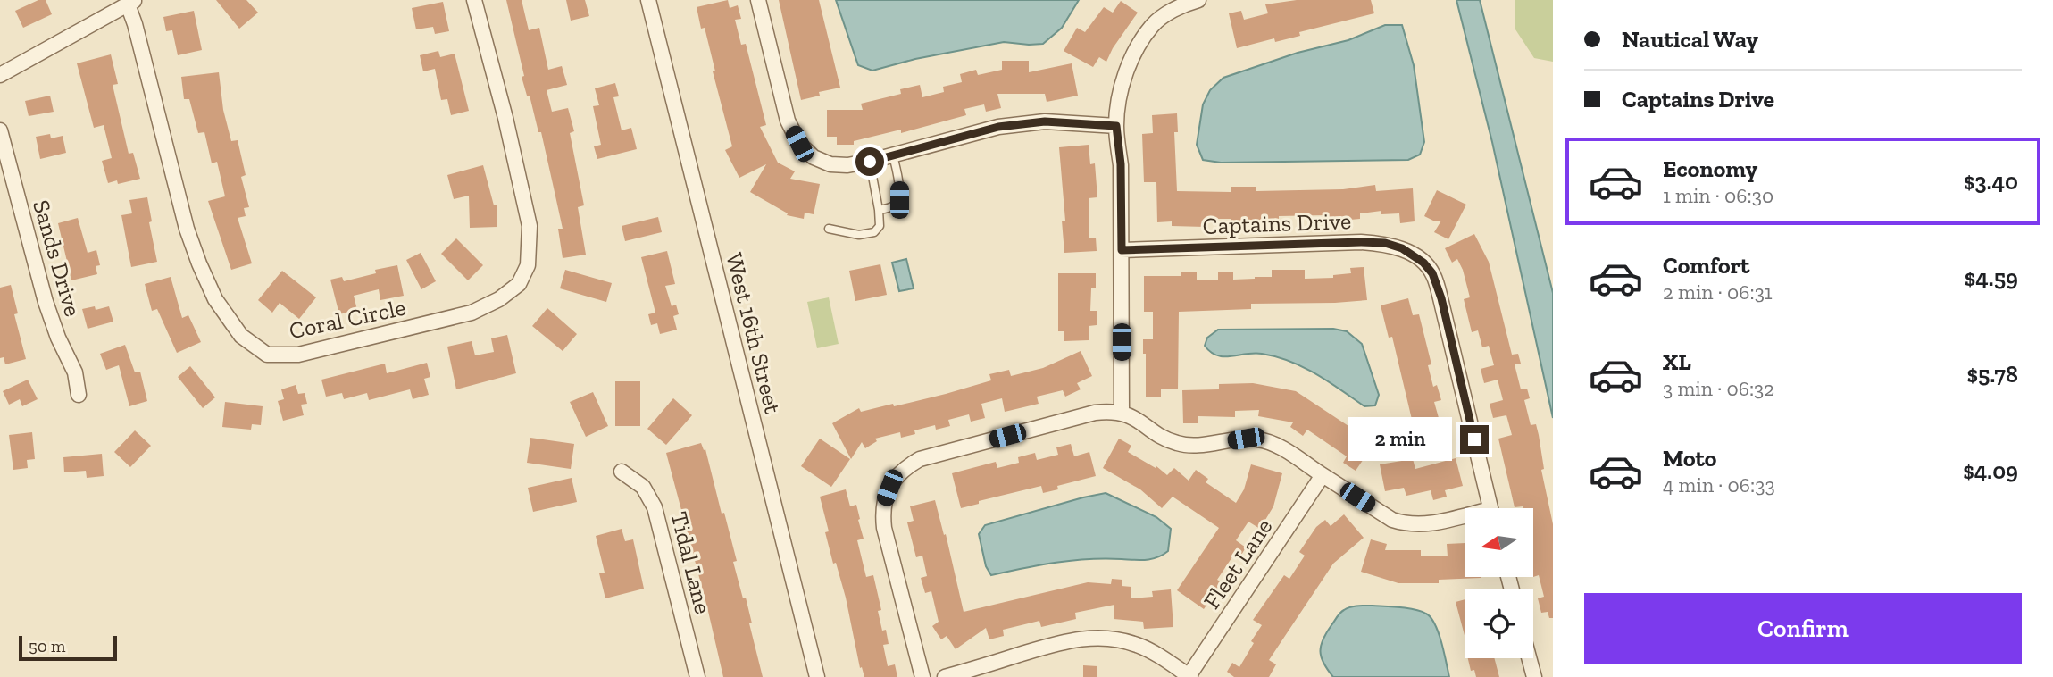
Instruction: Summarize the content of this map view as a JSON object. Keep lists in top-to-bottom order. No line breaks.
{"streets":{"street":["Captains Drive","Sands Drive","Coral Circle","West 16th Street","Tidal Lane","Fleet Lane"]},"scale_bar":"50 m","north":"left","page":{"banner":["Nautical Way","Captains Drive"],"list":[{"name":"Economy","note":"1 min · 06:30","value":"$3.40"},{"name":"Comfort","note":"2 min · 06:31","value":"$4.59"},{"name":"XL","note":"3 min · 06:32","value":"$5.78"},{"name":"Moto","note":"4 min · 06:33","value":"$4.09"}],"bubble":"2 min","buttons":"Confirm","scale":"50 m"}}
